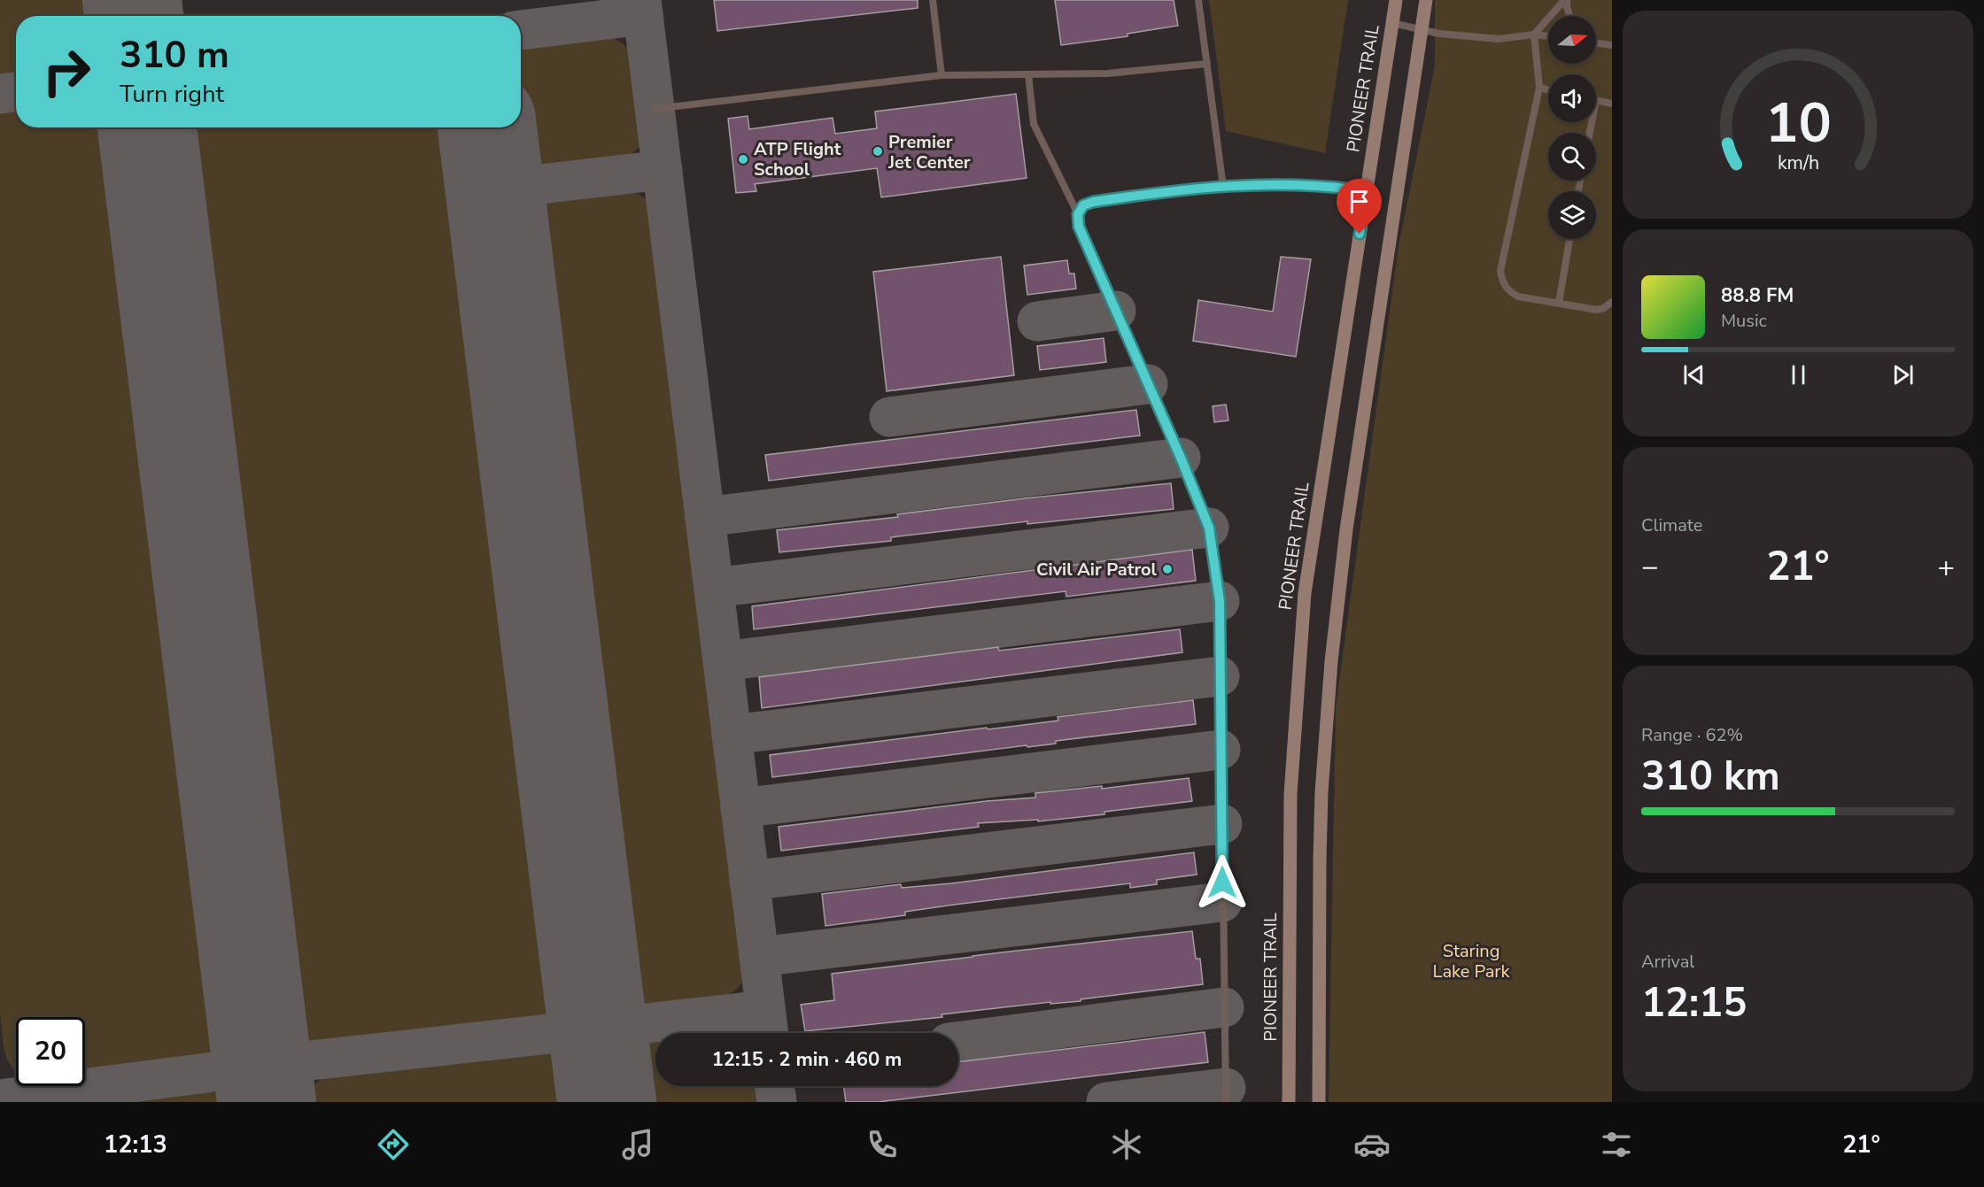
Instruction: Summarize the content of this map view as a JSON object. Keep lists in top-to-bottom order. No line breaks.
{"streets":{"main road":["PIONEER TRAIL"]},"parks":["Staring Lake Park"],"places":["Premier Jet Center","ATP Flight School","Civil Air Patrol"],"north":"right","page":{"turn":["310 m","Turn right"],"song":["88.8 FM","Music"],"tile":["Climate",["Range · 62%","310 km"],["Arrival","12:15"]],"heat":["−","21°","+"],"limit":"20","trip":"12:15 · 2 min · 460 m","tabs":["12:13","21°"],"gauge":["10","km/h"]}}
